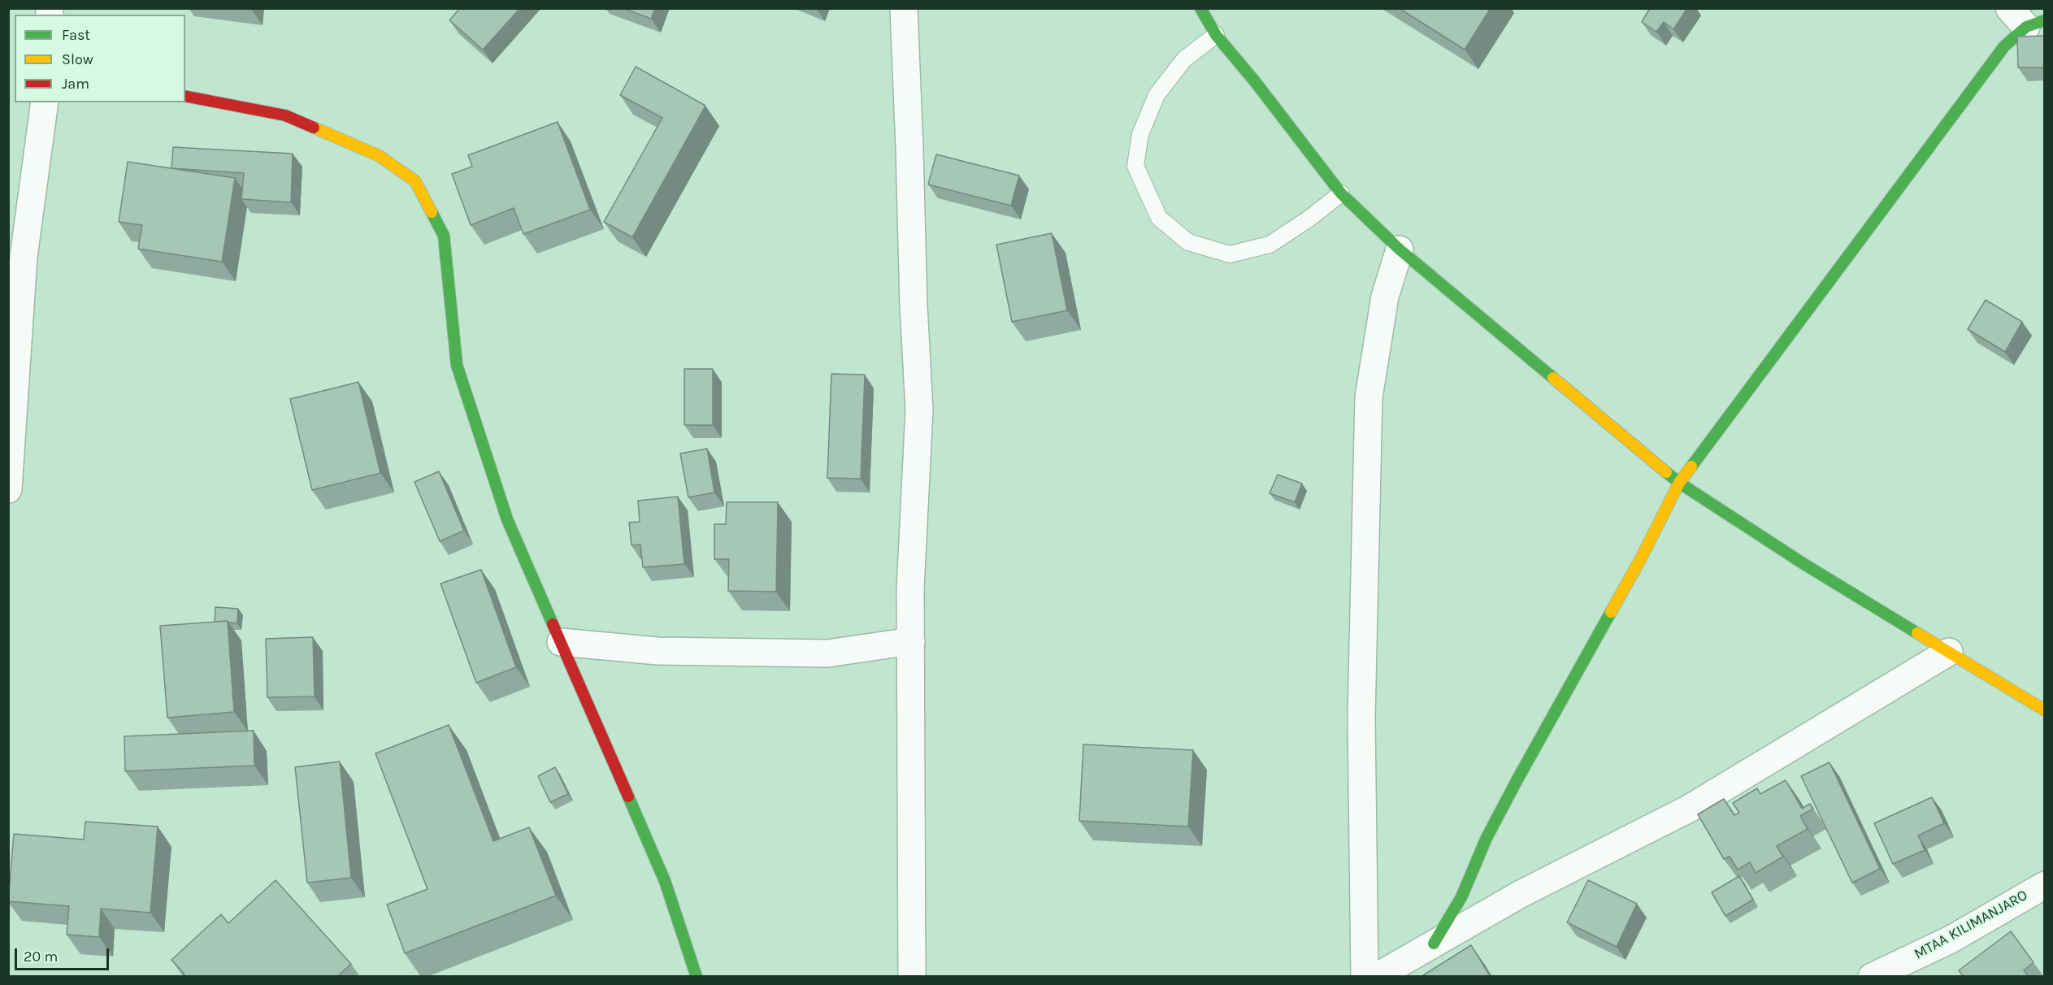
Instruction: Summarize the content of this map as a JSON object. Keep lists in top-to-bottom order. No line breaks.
{"streets":{"street":["MTAA KILIMANJARO"]},"legend":["Fast","Slow","Jam"],"scale_bar":"20 m"}
